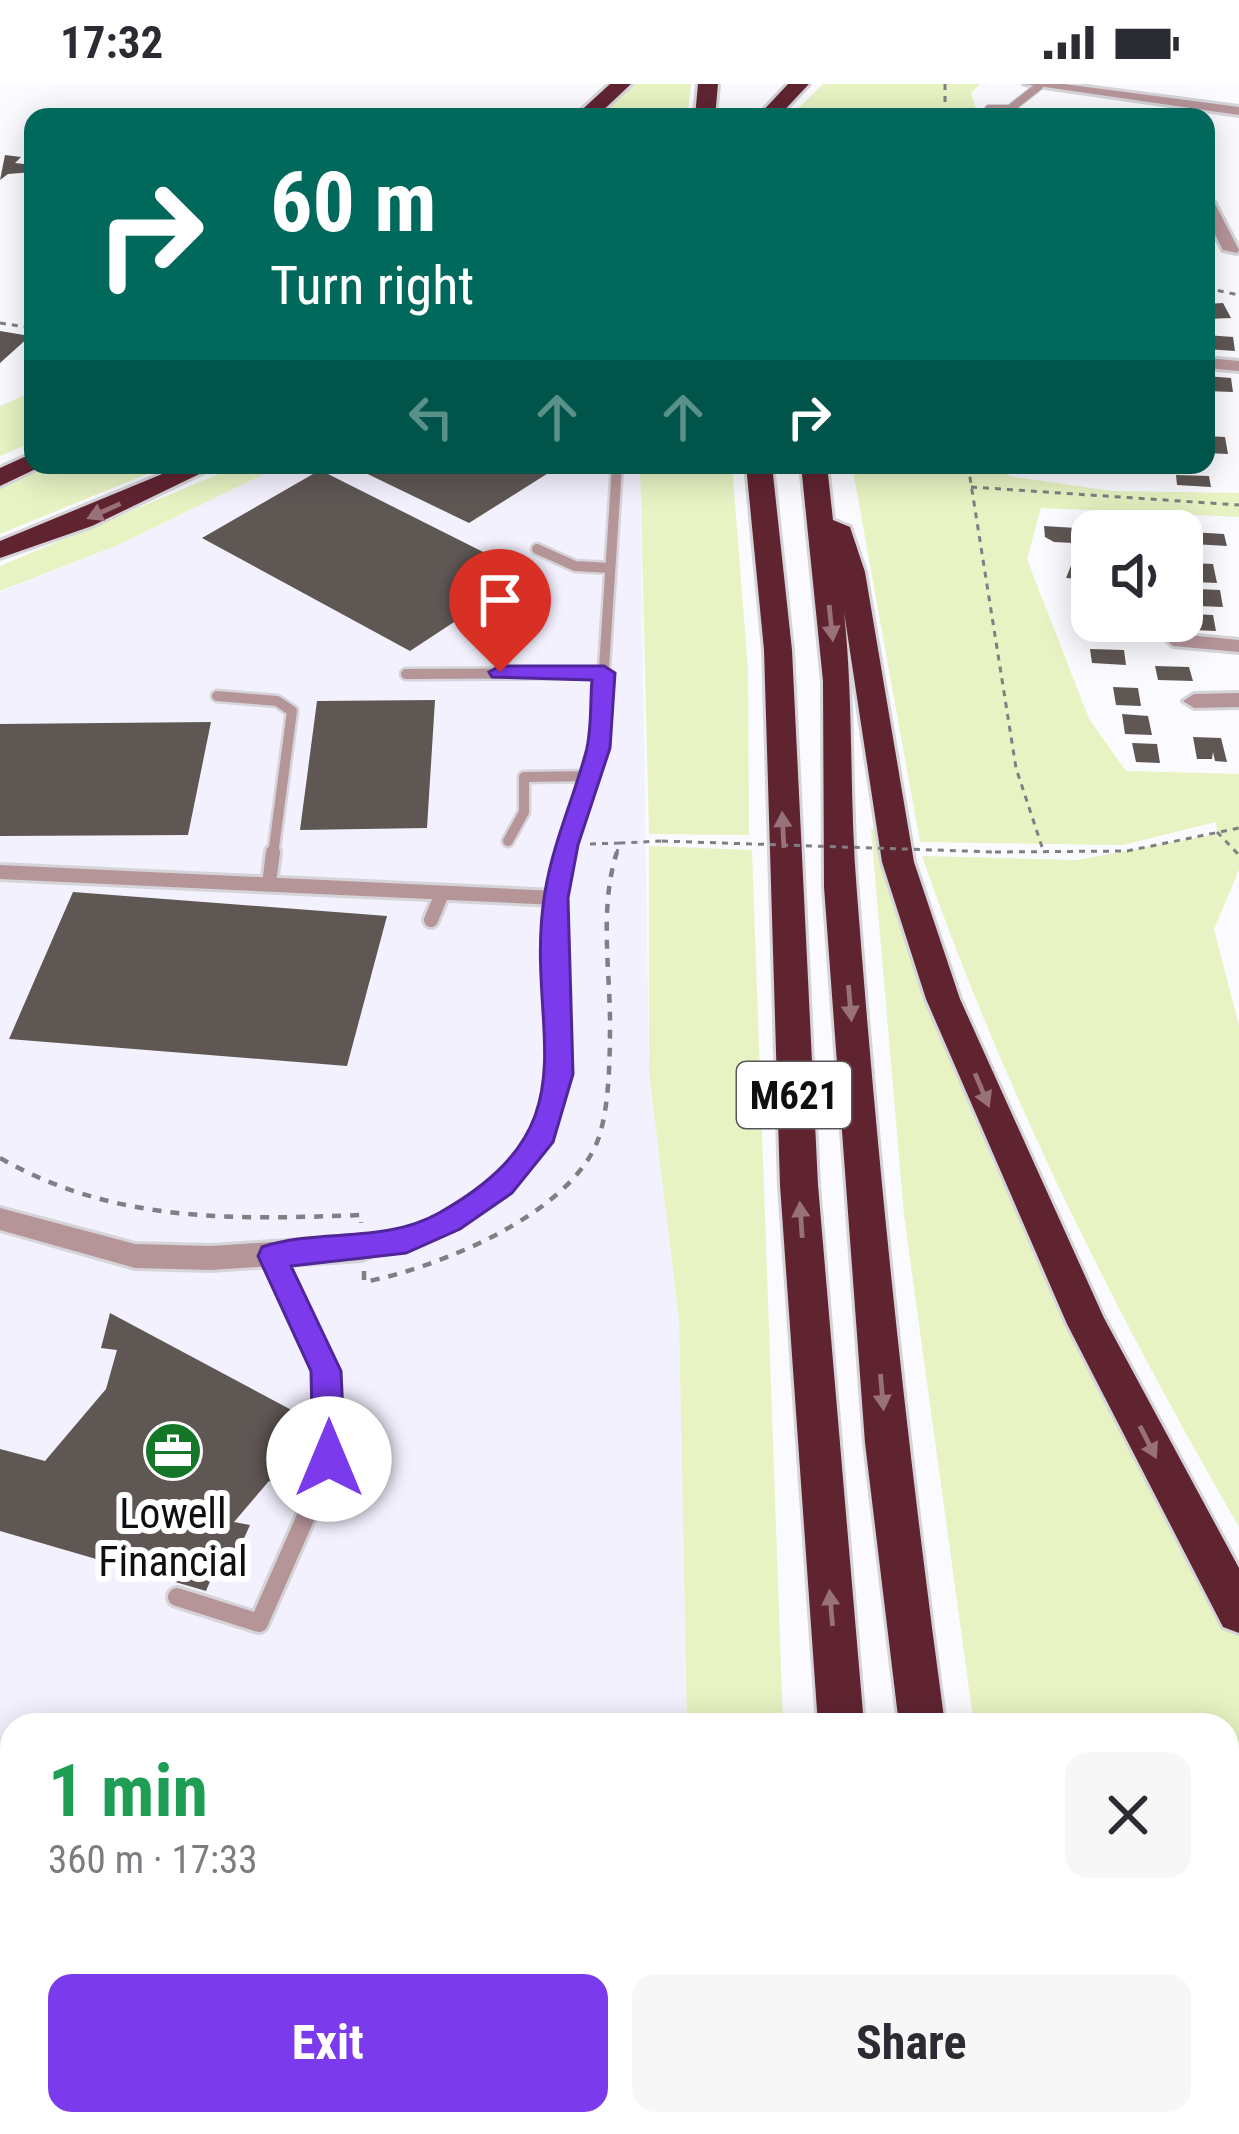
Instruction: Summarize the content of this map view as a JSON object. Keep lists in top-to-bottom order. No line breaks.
{"streets":{"highway":["M621"]},"places":{"office":["Lowell Financial"]},"page":{"status":"17:32","turn":["60 m","Turn right"],"heading":["1 min","360 m · 17:33"],"buttons":["Exit","Share"]}}
